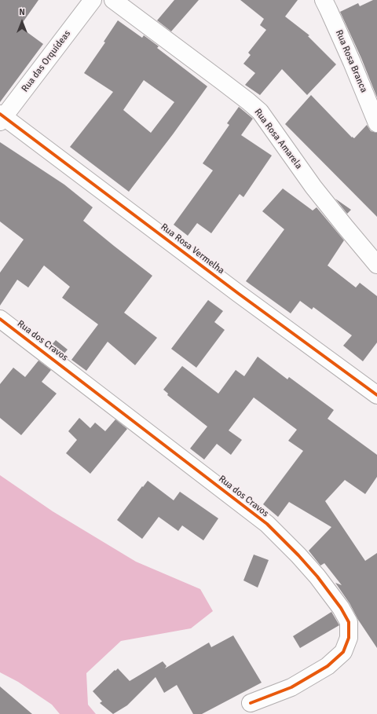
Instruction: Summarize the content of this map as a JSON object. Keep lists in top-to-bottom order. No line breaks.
{"streets":{"street":["Rua das Orquídeas","Rua Rosa Branca","Rua Rosa Amarela","Rua Rosa Vermelha","Rua dos Cravos"]},"crossings":[["Rua das Orquídeas","Rua Rosa Vermelha"]],"north":"top"}
